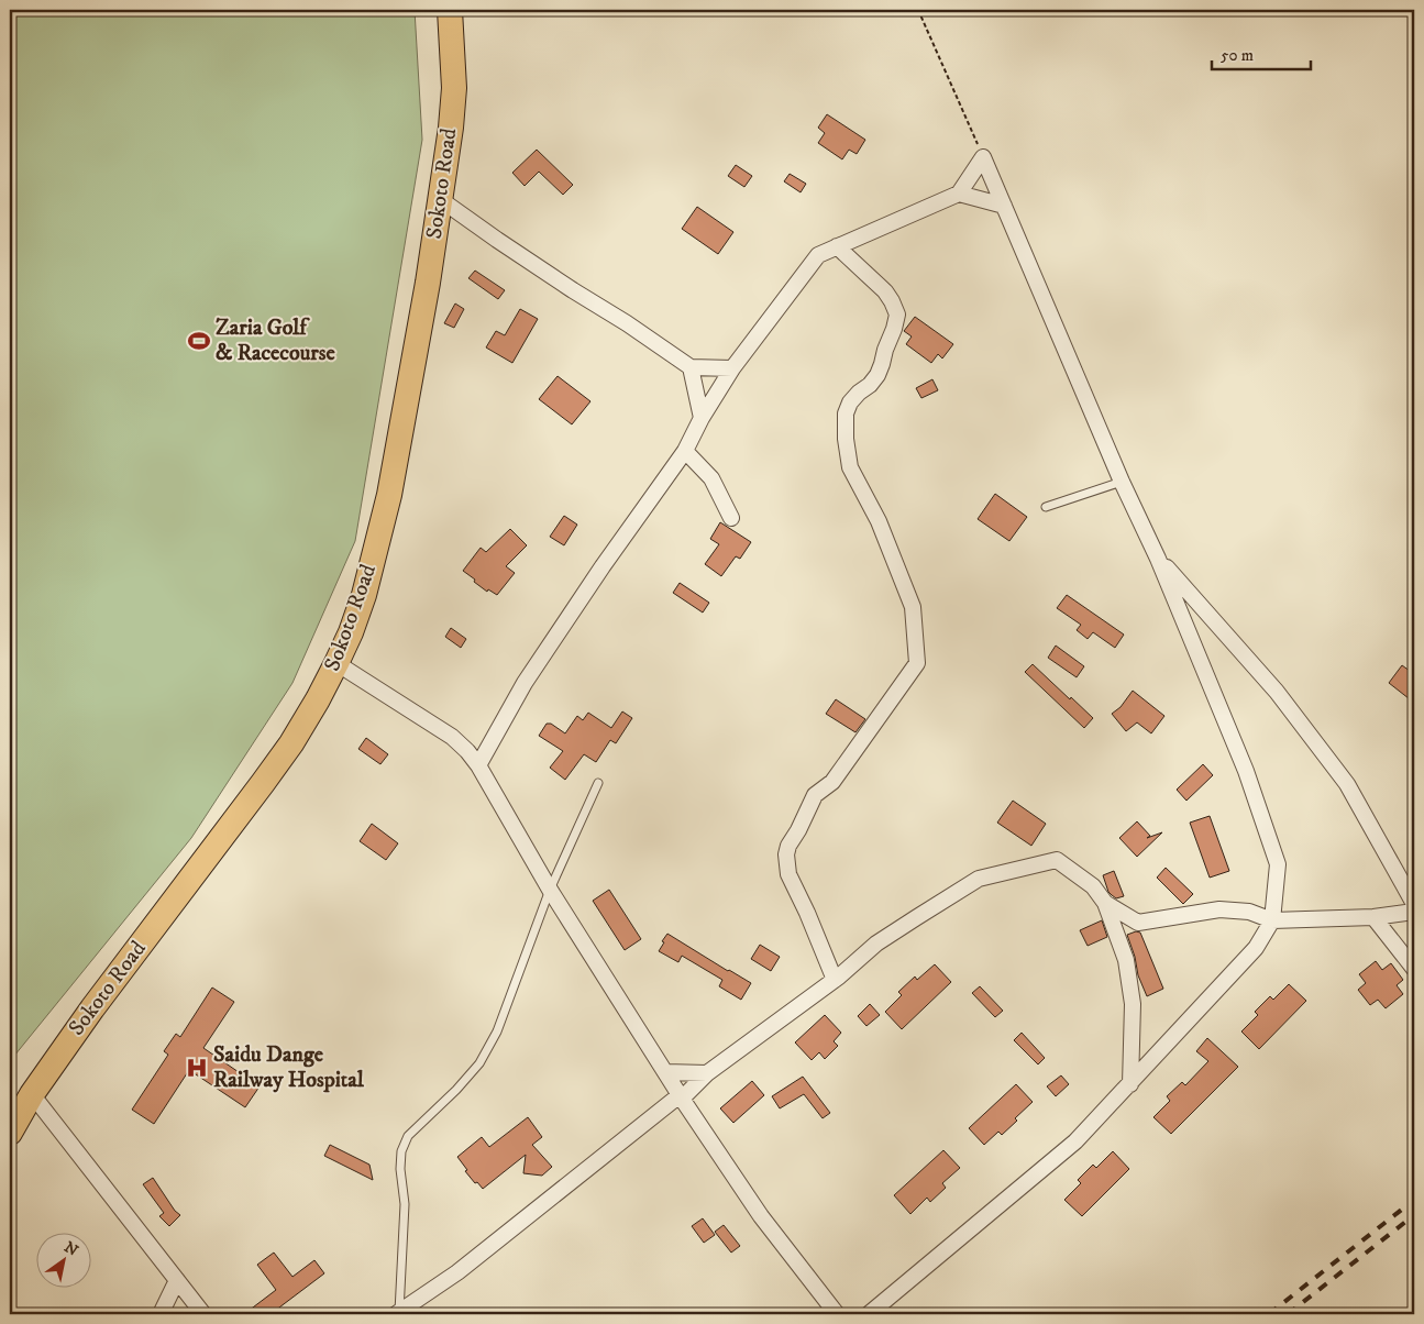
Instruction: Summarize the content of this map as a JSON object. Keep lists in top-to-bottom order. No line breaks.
{"streets":{"main road":["Sokoto Road"]},"places":{"sports":["Zaria Golf & Racecourse"],"hospital":["Saidu Dange Railway Hospital"]},"scale_bar":"50 m","north":"top right"}
